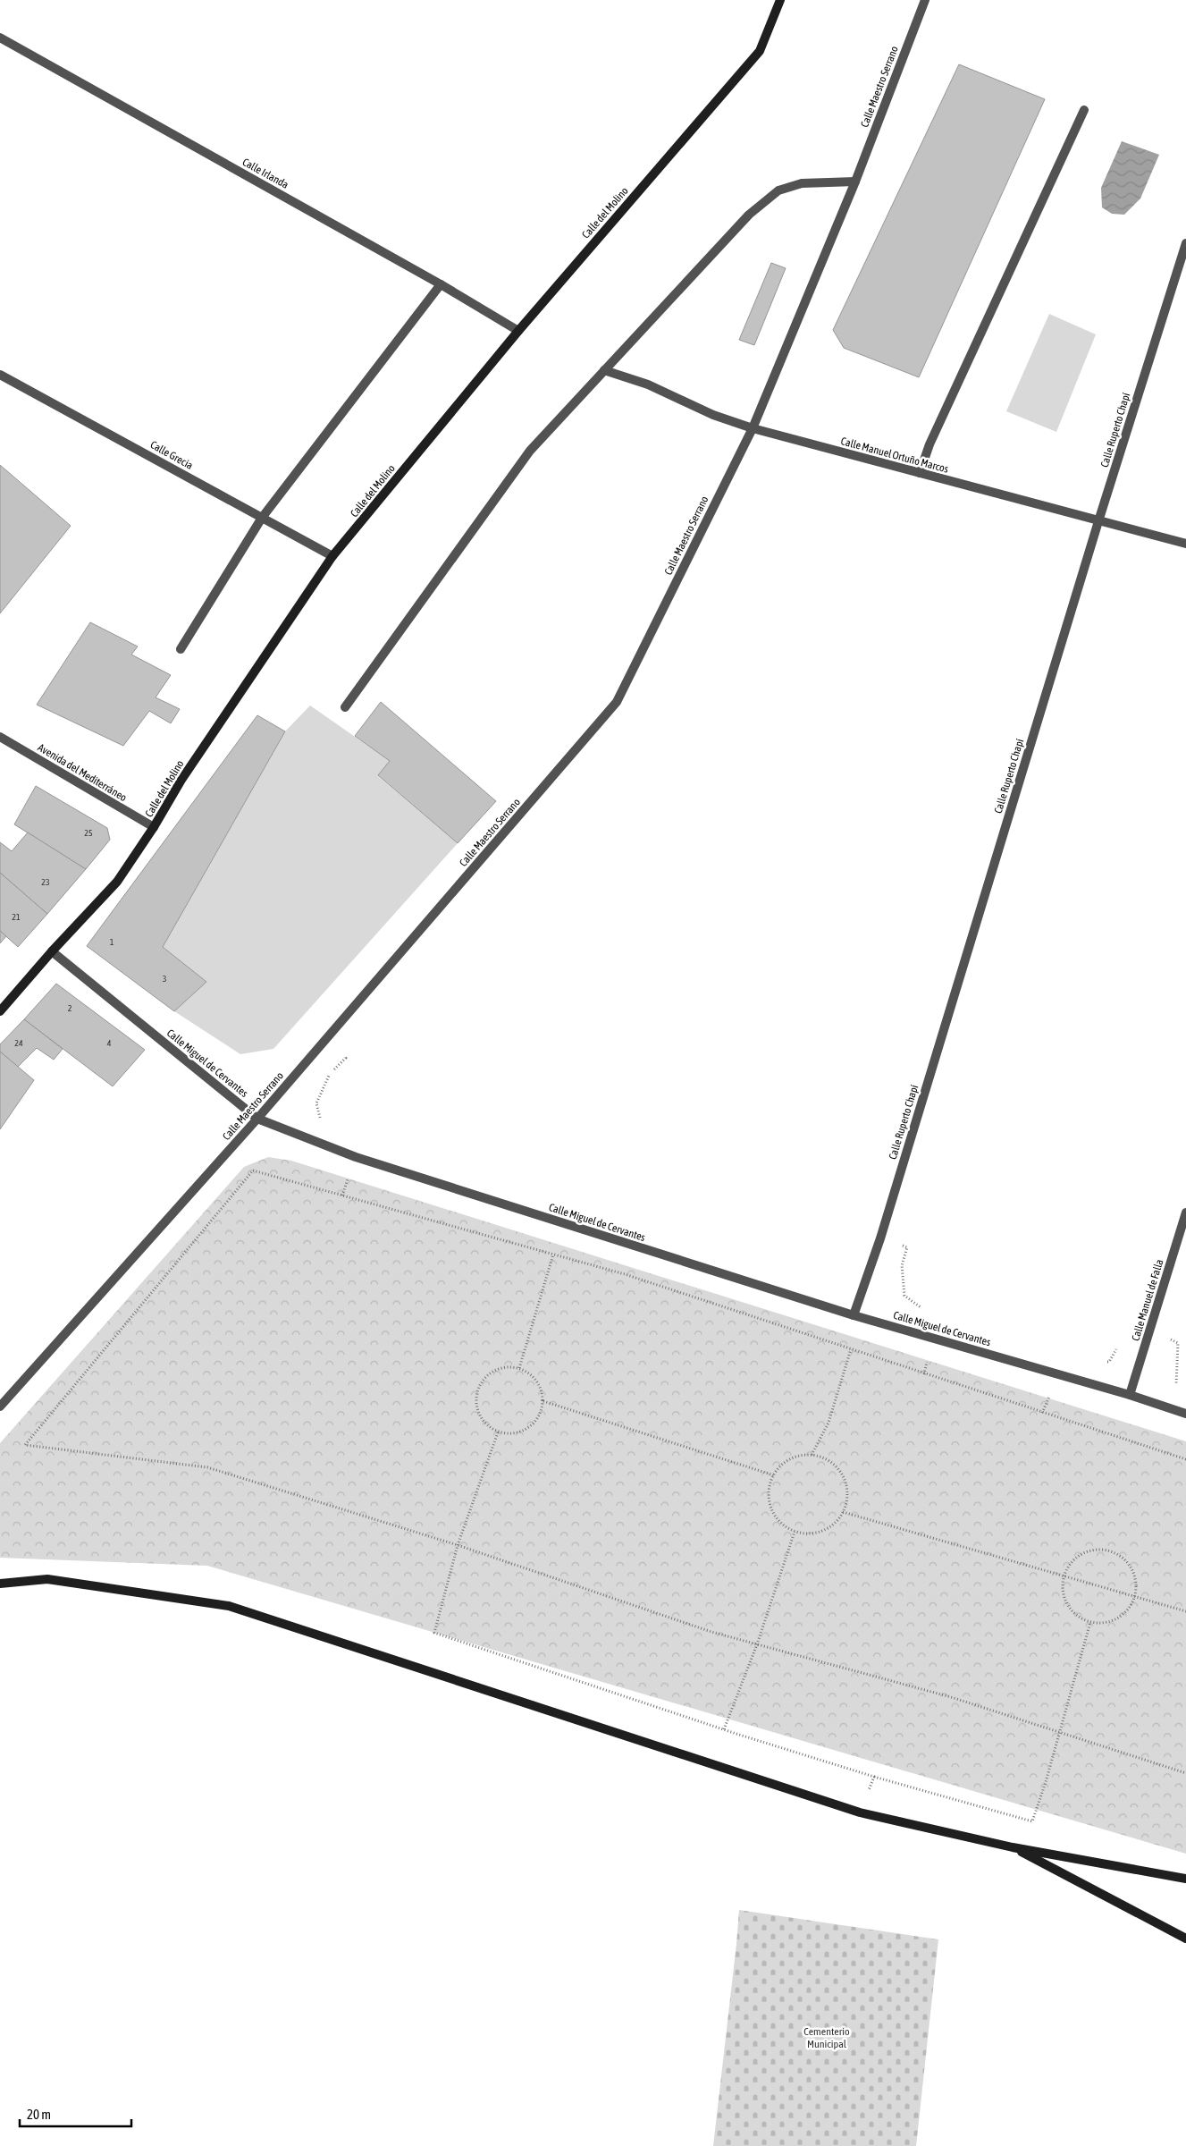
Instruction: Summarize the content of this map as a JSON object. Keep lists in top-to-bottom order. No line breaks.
{"streets":{"street":["Calle Maestro Serrano","Calle Irlanda","Calle del Molino","Calle Ruperto Chapí","Calle Grecia","Calle Manuel Ortuño Marcos","Avenida del Mediterráneo","Calle Miguel de Cervantes","Calle Manuel de Falla"]},"crossings":[["Calle Maestro Serrano","Calle Manuel Ortuño Marcos"],["Calle Maestro Serrano","Calle Miguel de Cervantes"],["Calle Irlanda","Calle del Molino"],["Calle del Molino","Calle Grecia"],["Calle del Molino","Avenida del Mediterráneo"],["Calle del Molino","Calle Miguel de Cervantes"],["Calle Ruperto Chapí","Calle Manuel Ortuño Marcos"],["Calle Ruperto Chapí","Calle Miguel de Cervantes"],["Calle Miguel de Cervantes","Calle Manuel de Falla"]],"parks":["Cementerio Municipal"],"house_numbers":["25","23","21","1","3","2","24","4"],"scale_bar":"20 m"}
